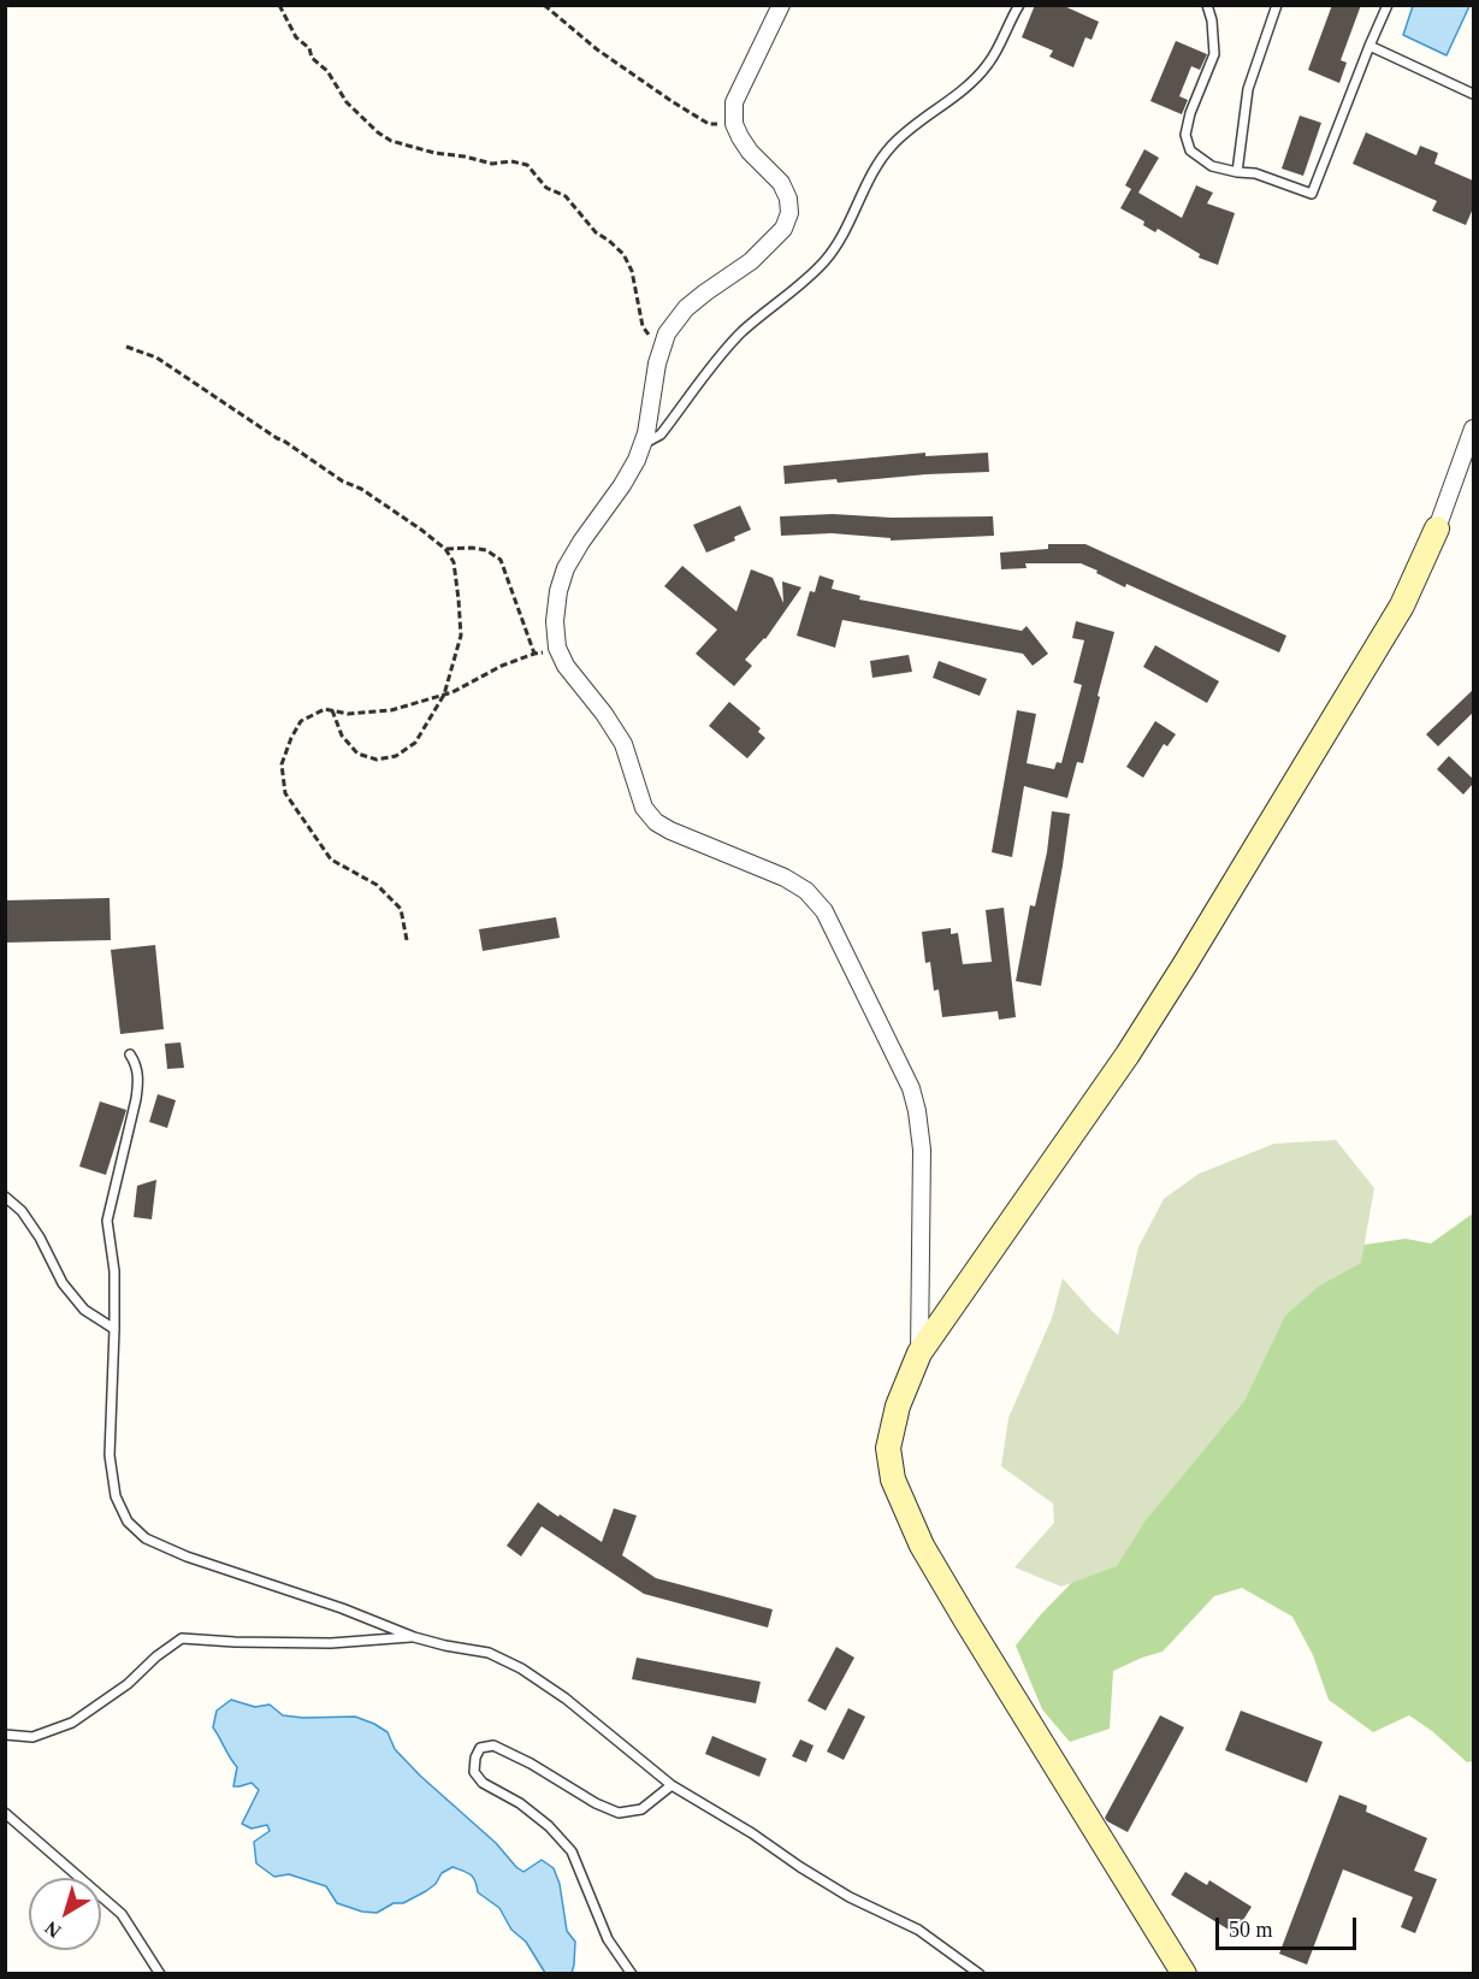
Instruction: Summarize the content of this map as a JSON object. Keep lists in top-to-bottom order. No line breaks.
{"scale_bar":"50 m","north":"bottom left"}
